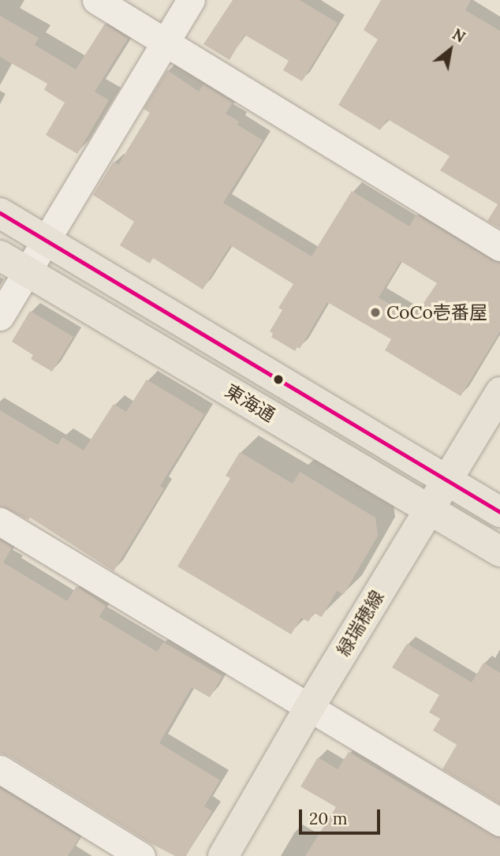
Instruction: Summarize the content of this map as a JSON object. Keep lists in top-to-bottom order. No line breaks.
{"streets":{"main road":["東海通","緑瑞穂線"]},"crossings":[["東海通","緑瑞穂線"]],"places":["CoCo壱番屋"],"scale_bar":"20 m","north":"top right"}
